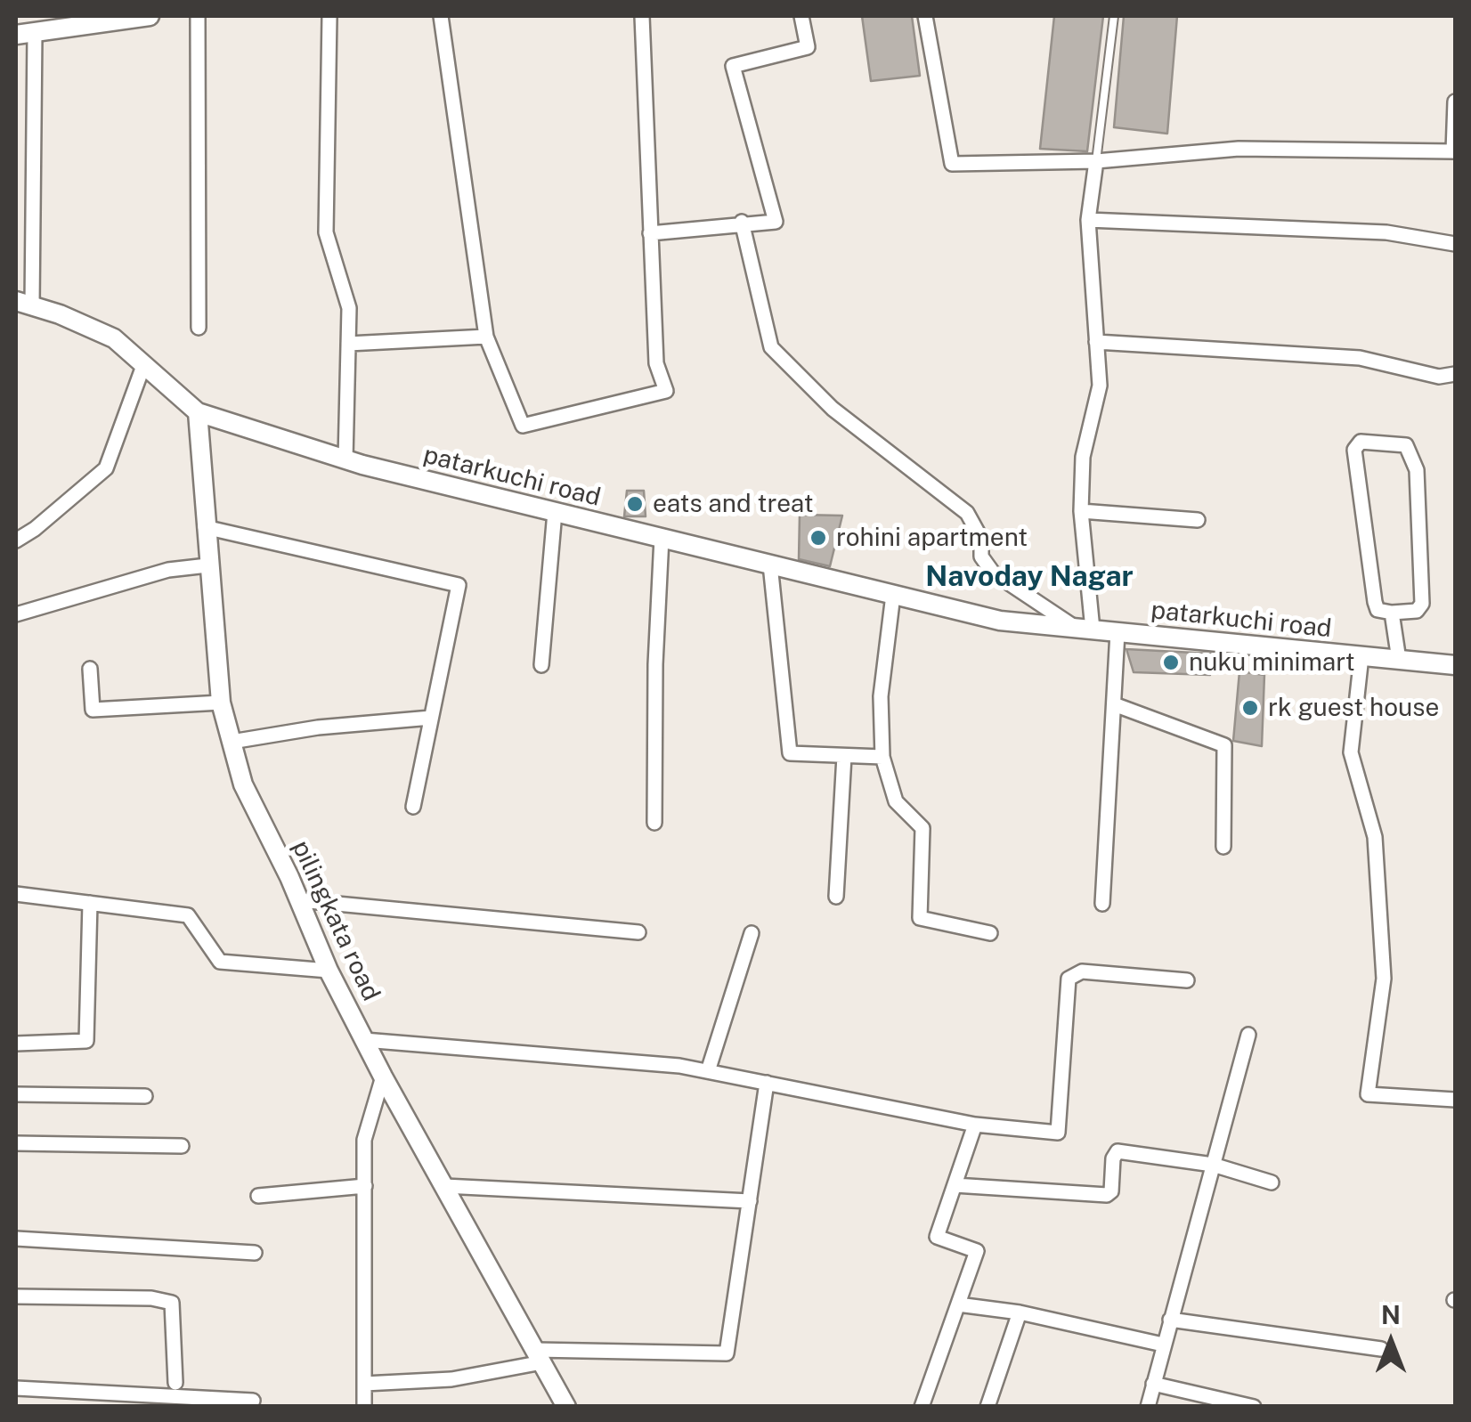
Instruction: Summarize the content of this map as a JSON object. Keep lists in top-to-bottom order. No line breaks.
{"streets":{"street":["patarkuchi road","pilingkata road"]},"crossings":[["patarkuchi road","pilingkata road"]],"districts":["Navoday Nagar"],"places":["eats and treat","rohini apartment","nuku minimart","rk guest house"],"north":"top"}
